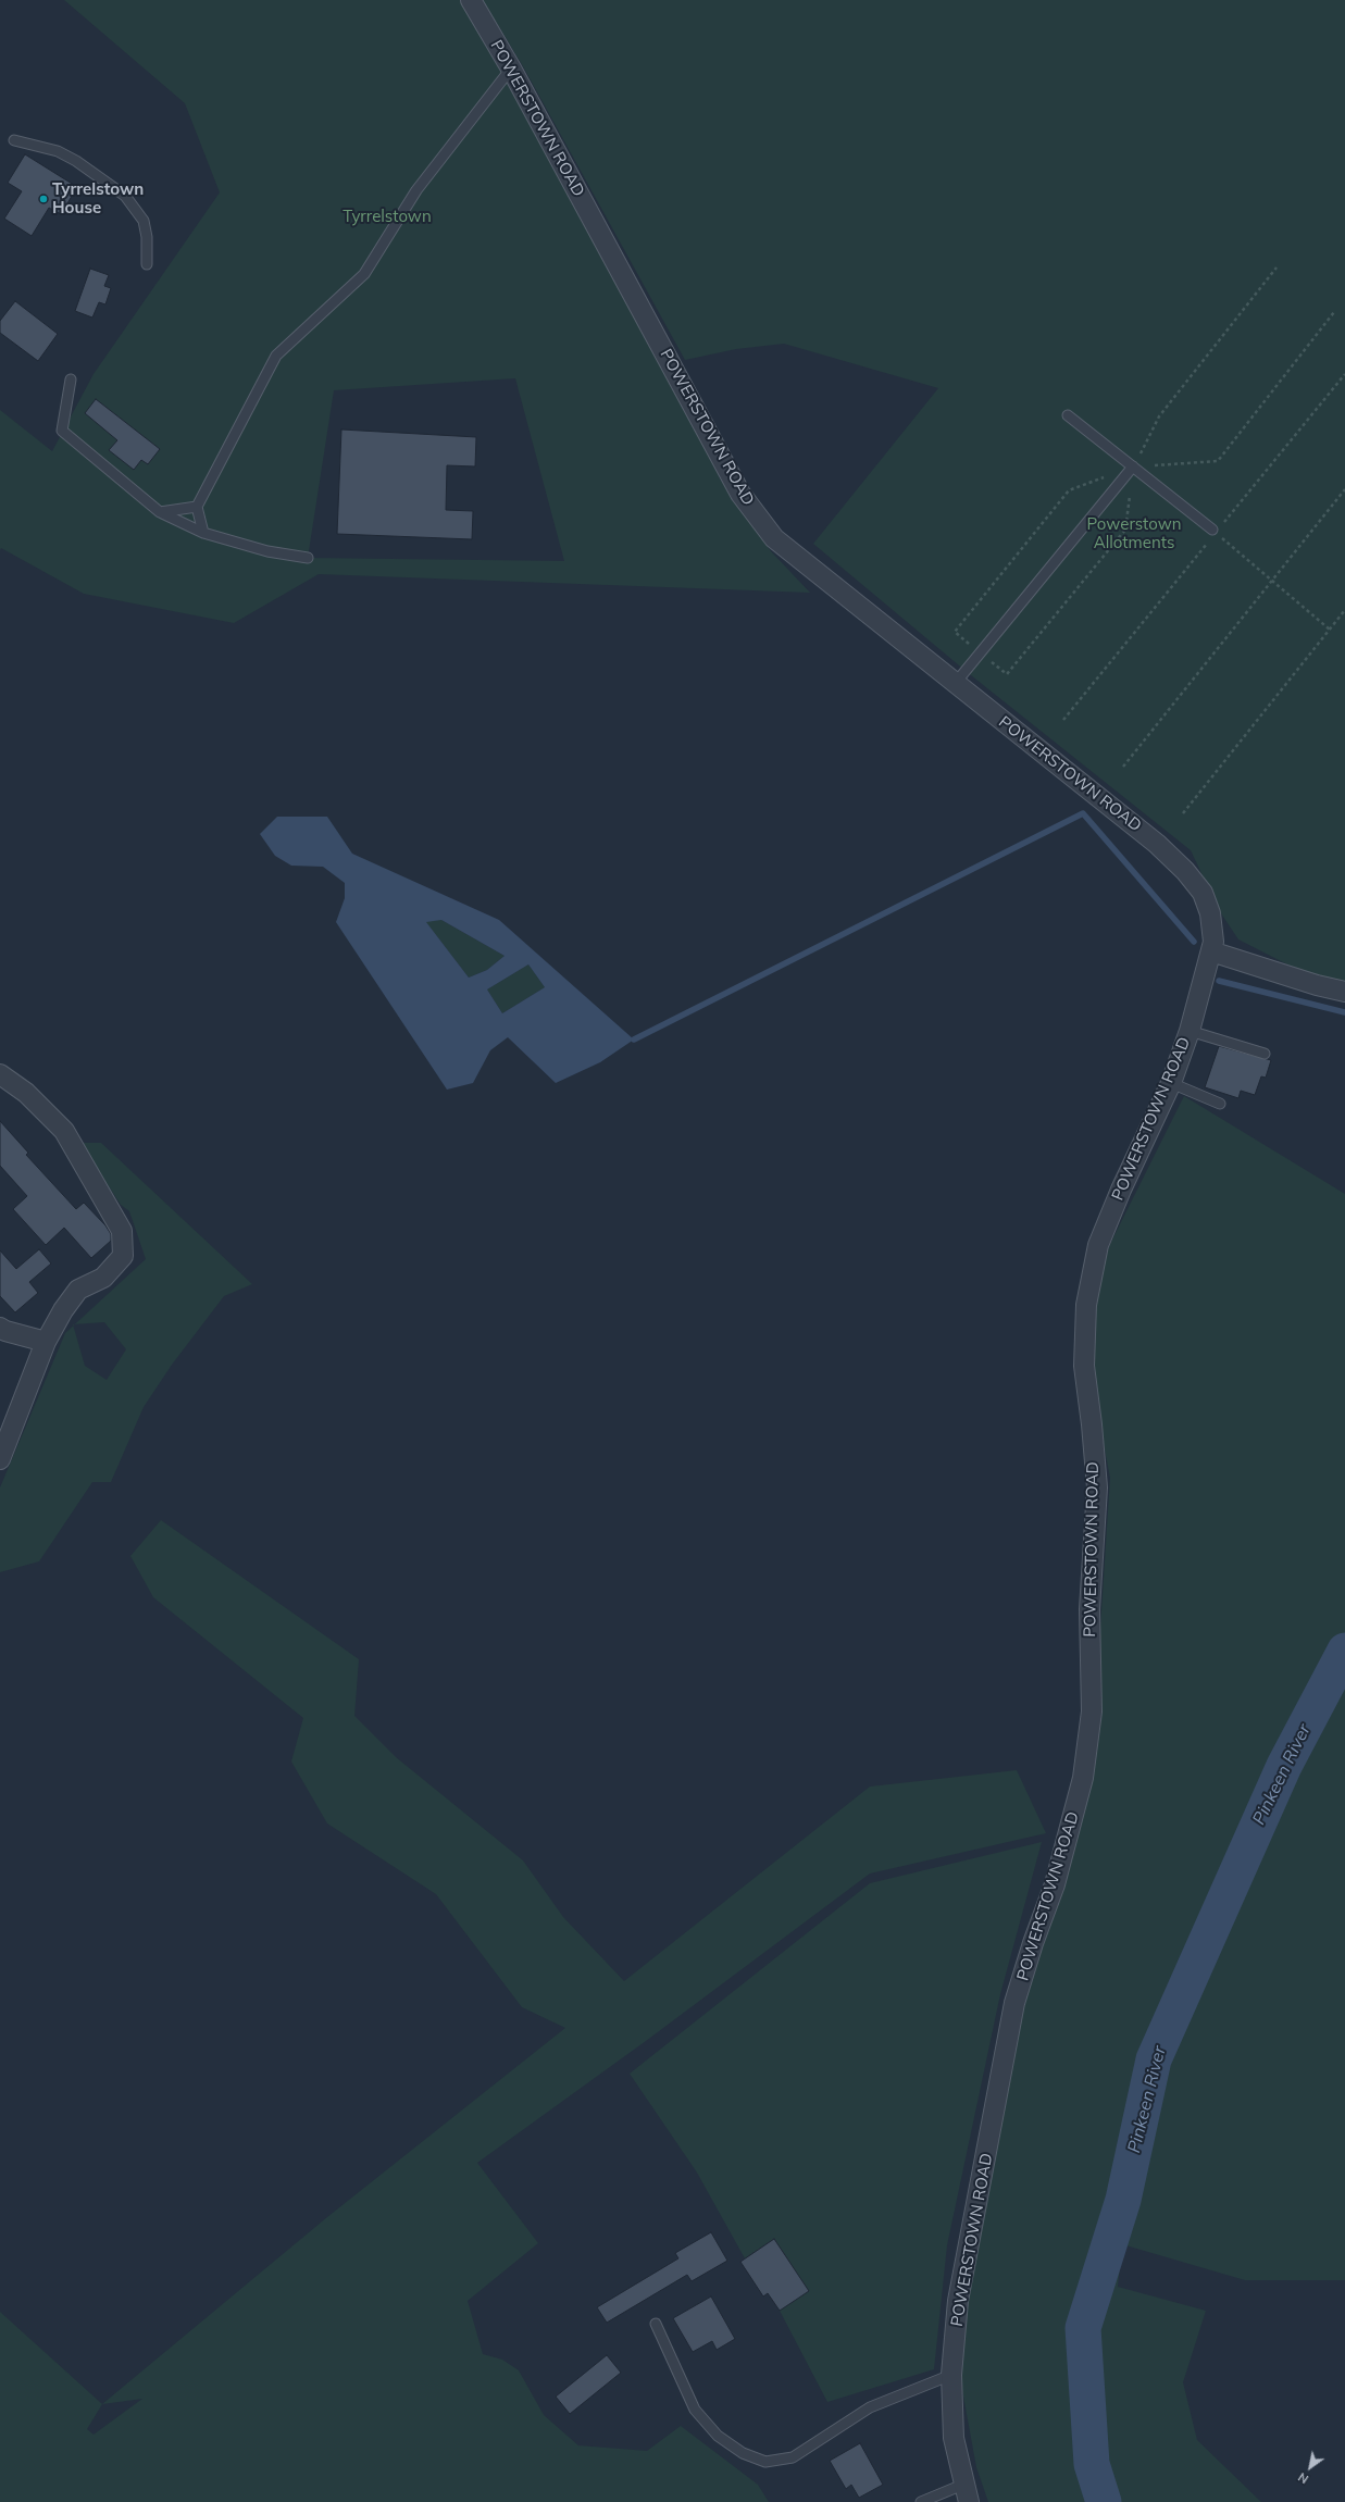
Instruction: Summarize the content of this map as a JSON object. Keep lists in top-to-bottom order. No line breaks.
{"streets":{"street":["POWERSTOWN ROAD"]},"water":["Pinkeen River"],"parks":["Tyrrelstown","Powerstown Allotments"],"places":["Tyrrelstown House"],"north":"bottom left"}
